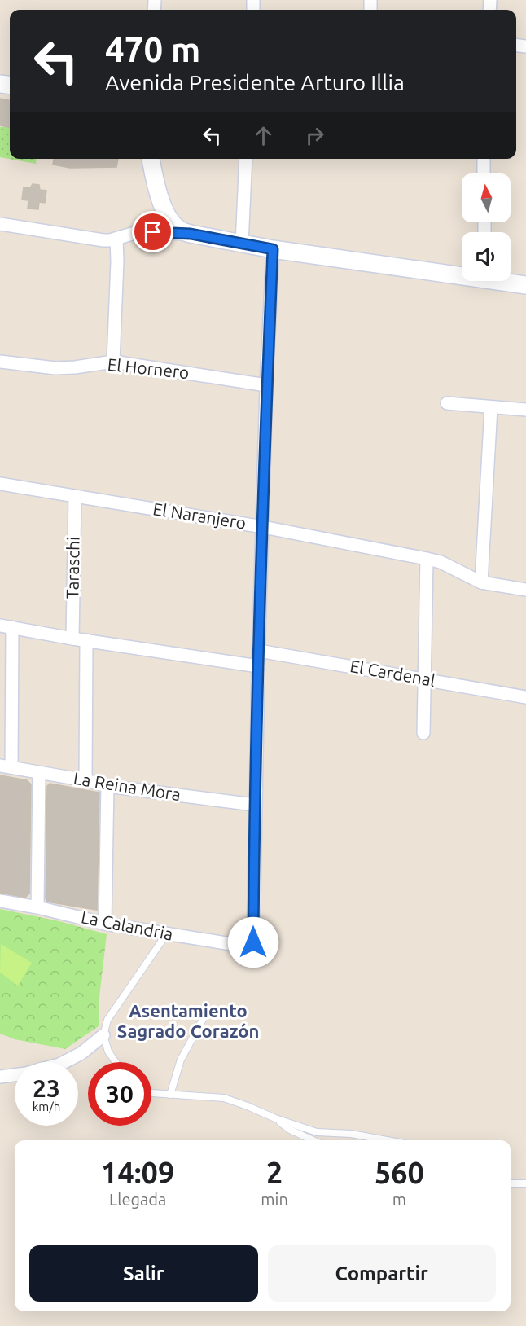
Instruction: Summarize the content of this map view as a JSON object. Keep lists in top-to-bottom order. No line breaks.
{"streets":{"street":["El Hornero","El Naranjero","Taraschi","El Cardenal","La Reina Mora","La Calandria"]},"crossings":[["El Naranjero","Taraschi"],["La Reina Mora","La Calandria"]],"districts":["Asentamiento Sagrado Corazón"],"north":"top","page":{"turn":["470 m","Avenida Presidente Arturo Illia"],"speed":"23 km/h","limit":"30","eta":["14:09","Llegada","2","min","560","m"],"buttons":["Salir","Compartir"]}}
